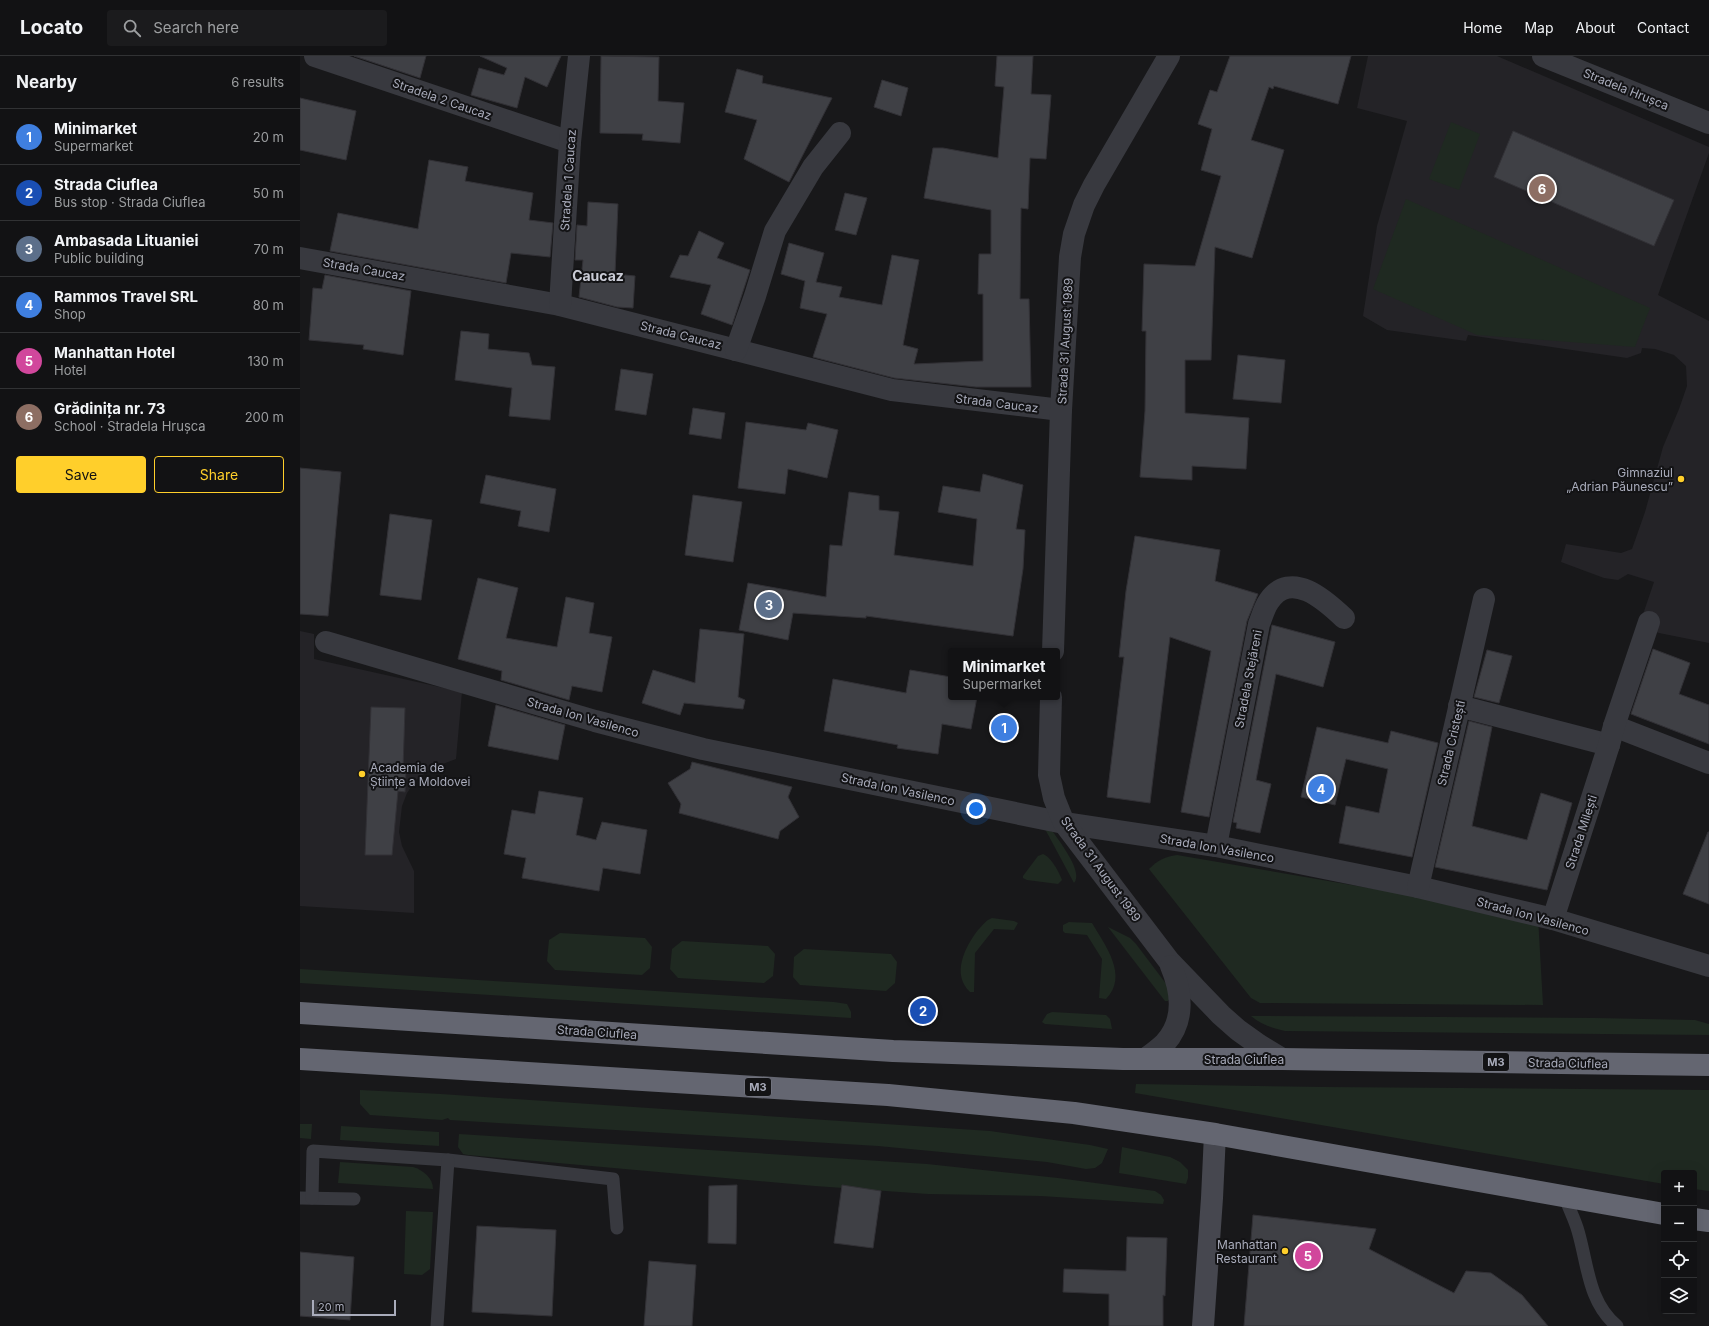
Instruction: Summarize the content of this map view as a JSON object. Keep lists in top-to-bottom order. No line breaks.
{"streets":{"highway":["Strada Ciuflea","M3"],"street":["Stradela Hrușca","Stradela 2 Caucaz","Stradela 1 Caucaz","Strada Caucaz","Strada 31 August 1989","Stradela Stejăreni","Strada Ion Vasilenco","Strada Cristești","Strada Milești"]},"crossings":[["Stradela 2 Caucaz","Stradela 1 Caucaz"],["Stradela 1 Caucaz","Strada Caucaz"],["Strada Caucaz","Strada 31 August 1989"],["Strada 31 August 1989","Strada Ion Vasilenco"],["Strada 31 August 1989","Strada Ciuflea"],["Stradela Stejăreni","Strada Ion Vasilenco"],["Strada Ion Vasilenco","Strada Cristești"],["Strada Ion Vasilenco","Strada Milești"]],"districts":["Caucaz"],"places":["Gimnaziul „Adrian Păunescu”","Academia de Științe a Moldovei","Manhattan Restaurant"],"scale_bar":"20 m","page":{"header":"Locato","search":"Search here","nav":["Home","Map","About","Contact"],"heading":["Nearby","6 results"],"list":[{"mark":"1","name":"Minimarket","note":"Supermarket","value":"20 m"},{"mark":"2","name":"Strada Ciuflea","note":"Bus stop · Strada Ciuflea","value":"50 m"},{"mark":"3","name":"Ambasada Lituaniei","note":"Public building","value":"70 m"},{"mark":"4","name":"Rammos Travel SRL","note":"Shop","value":"80 m"},{"mark":"5","name":"Manhattan Hotel","note":"Hotel","value":"130 m"},{"mark":"6","name":"Grădinița nr. 73","note":"School · Stradela Hrușca","value":"200 m"}],"pins":["6","3","1","4","2","5"],"buttons":["Save","Share"],"popup":["Minimarket","Supermarket"],"map_buttons":["+","−"],"scale":"20 m"}}
